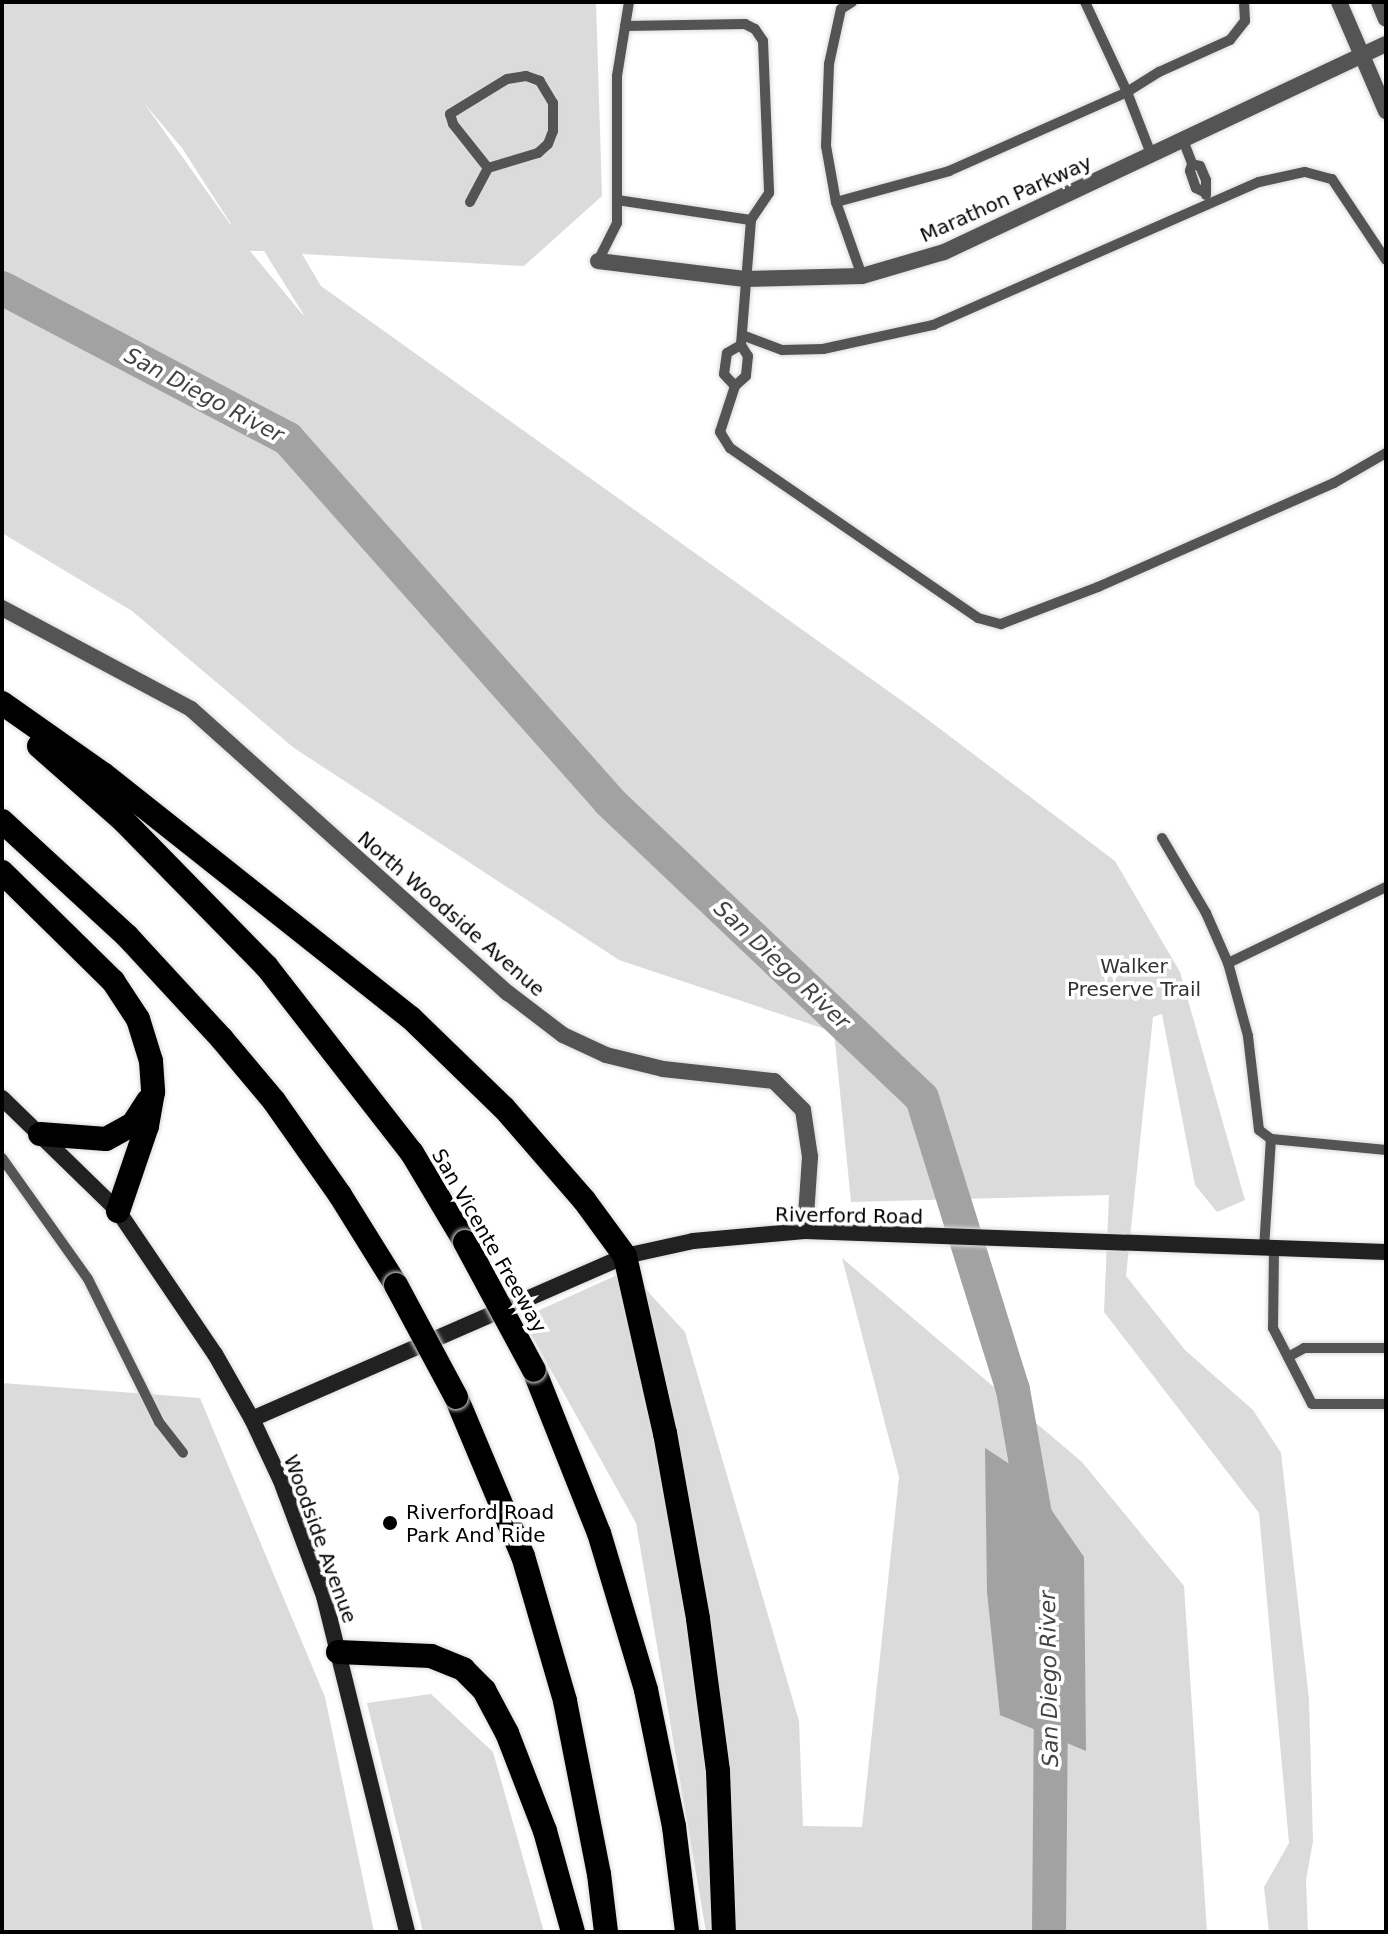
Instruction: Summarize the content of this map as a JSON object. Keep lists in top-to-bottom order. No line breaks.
{"streets":{"highway":["San Vicente Freeway"],"main road":["Riverford Road","Woodside Avenue"],"street":["Marathon Parkway","North Woodside Avenue"]},"crossings":[["North Woodside Avenue","Riverford Road"],["Riverford Road","Woodside Avenue"]],"water":["San Diego River"],"parks":["Walker Preserve Trail"],"places":["Riverford Road Park And Ride"]}
